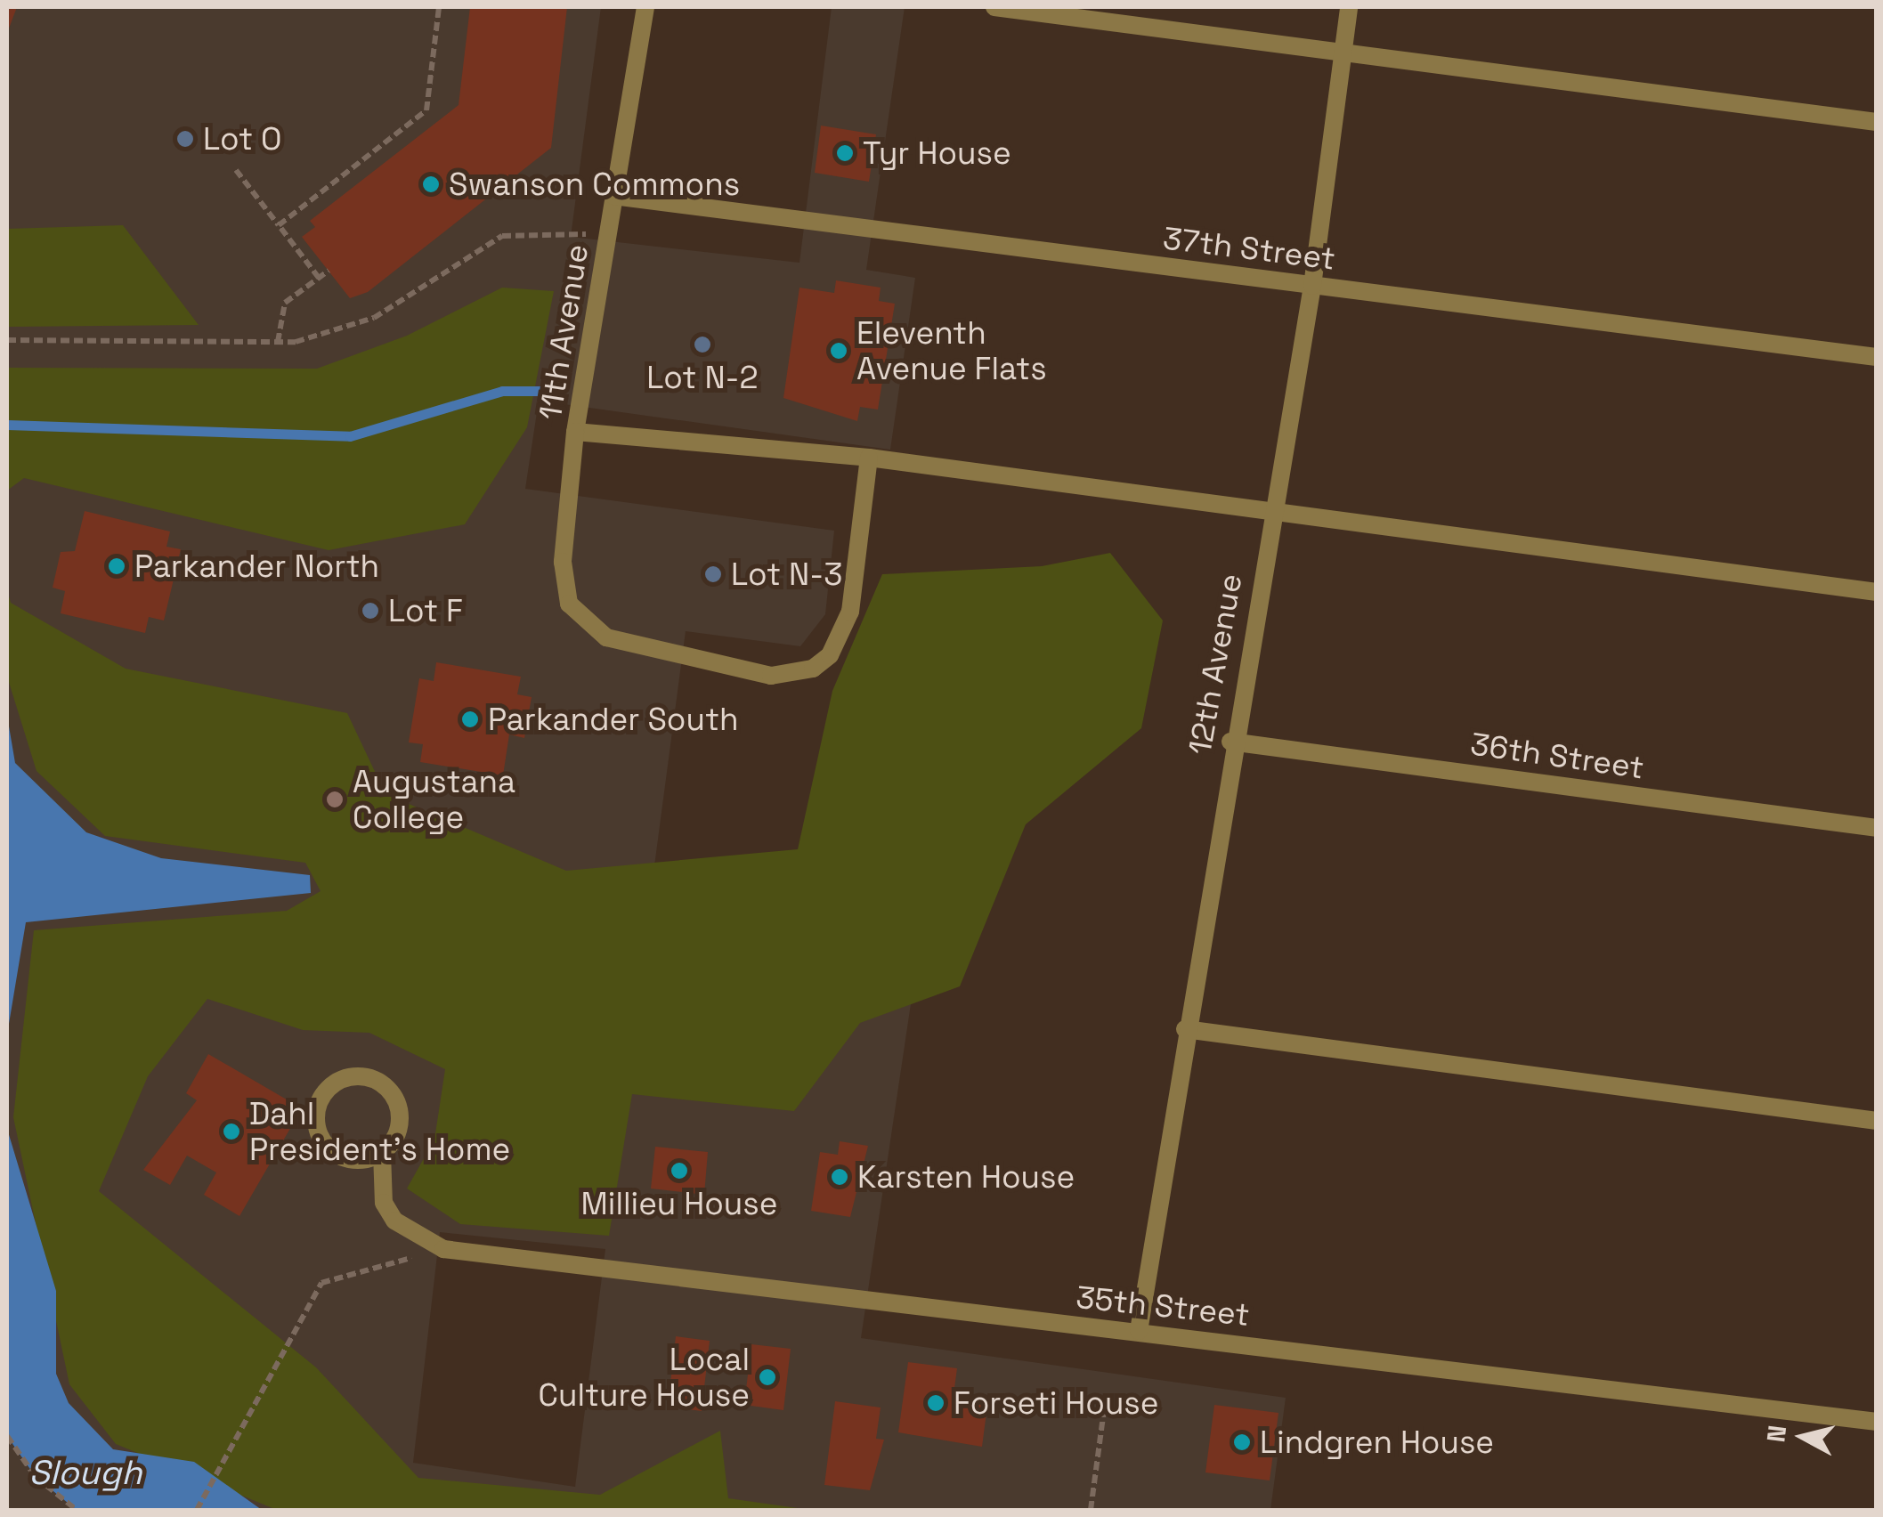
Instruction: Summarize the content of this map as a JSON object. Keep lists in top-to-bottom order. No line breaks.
{"streets":{"street":["37th Street","11th Avenue","12th Avenue","36th Street","35th Street"]},"crossings":[["37th Street","11th Avenue"],["37th Street","12th Avenue"],["12th Avenue","36th Street"],["12th Avenue","35th Street"]],"water":["Slough"],"places":["Lot O","Tyr House","Swanson Commons","Lot N-2","Eleventh Avenue Flats","Parkander North","Lot N-3","Lot F","Parkander South","Augustana College","Dahl President's Home","Millieu House","Karsten House","Local Culture House","Forseti House","Lindgren House"],"north":"left"}
